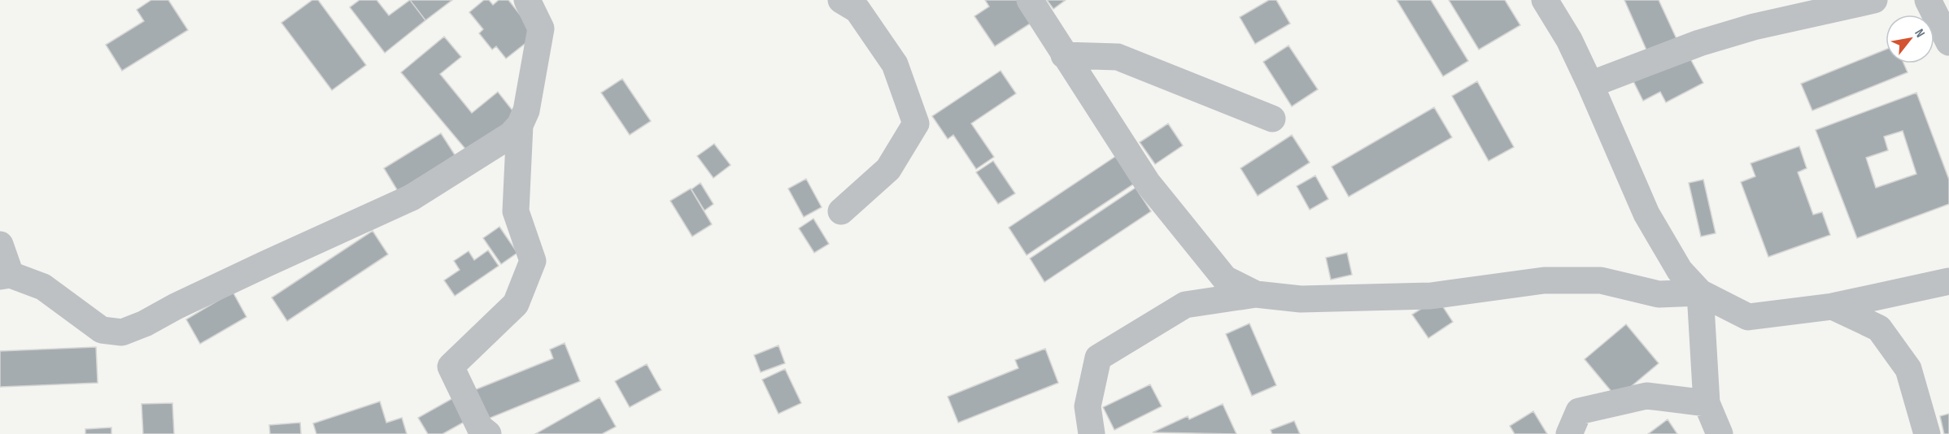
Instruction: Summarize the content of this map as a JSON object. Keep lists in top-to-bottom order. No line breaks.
{"north":"top right"}
